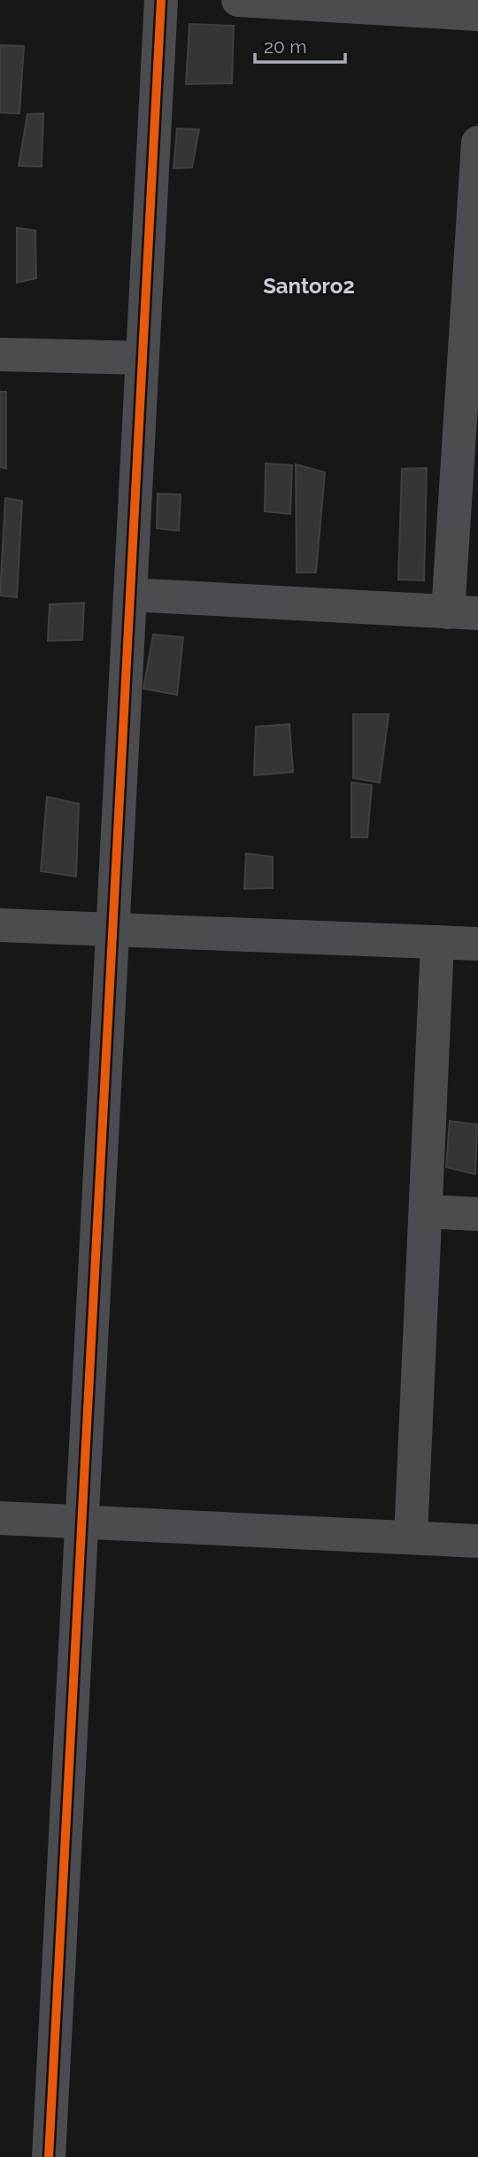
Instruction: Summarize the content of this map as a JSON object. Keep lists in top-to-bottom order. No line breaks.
{"districts":["Santoro2"],"scale_bar":"20 m"}
